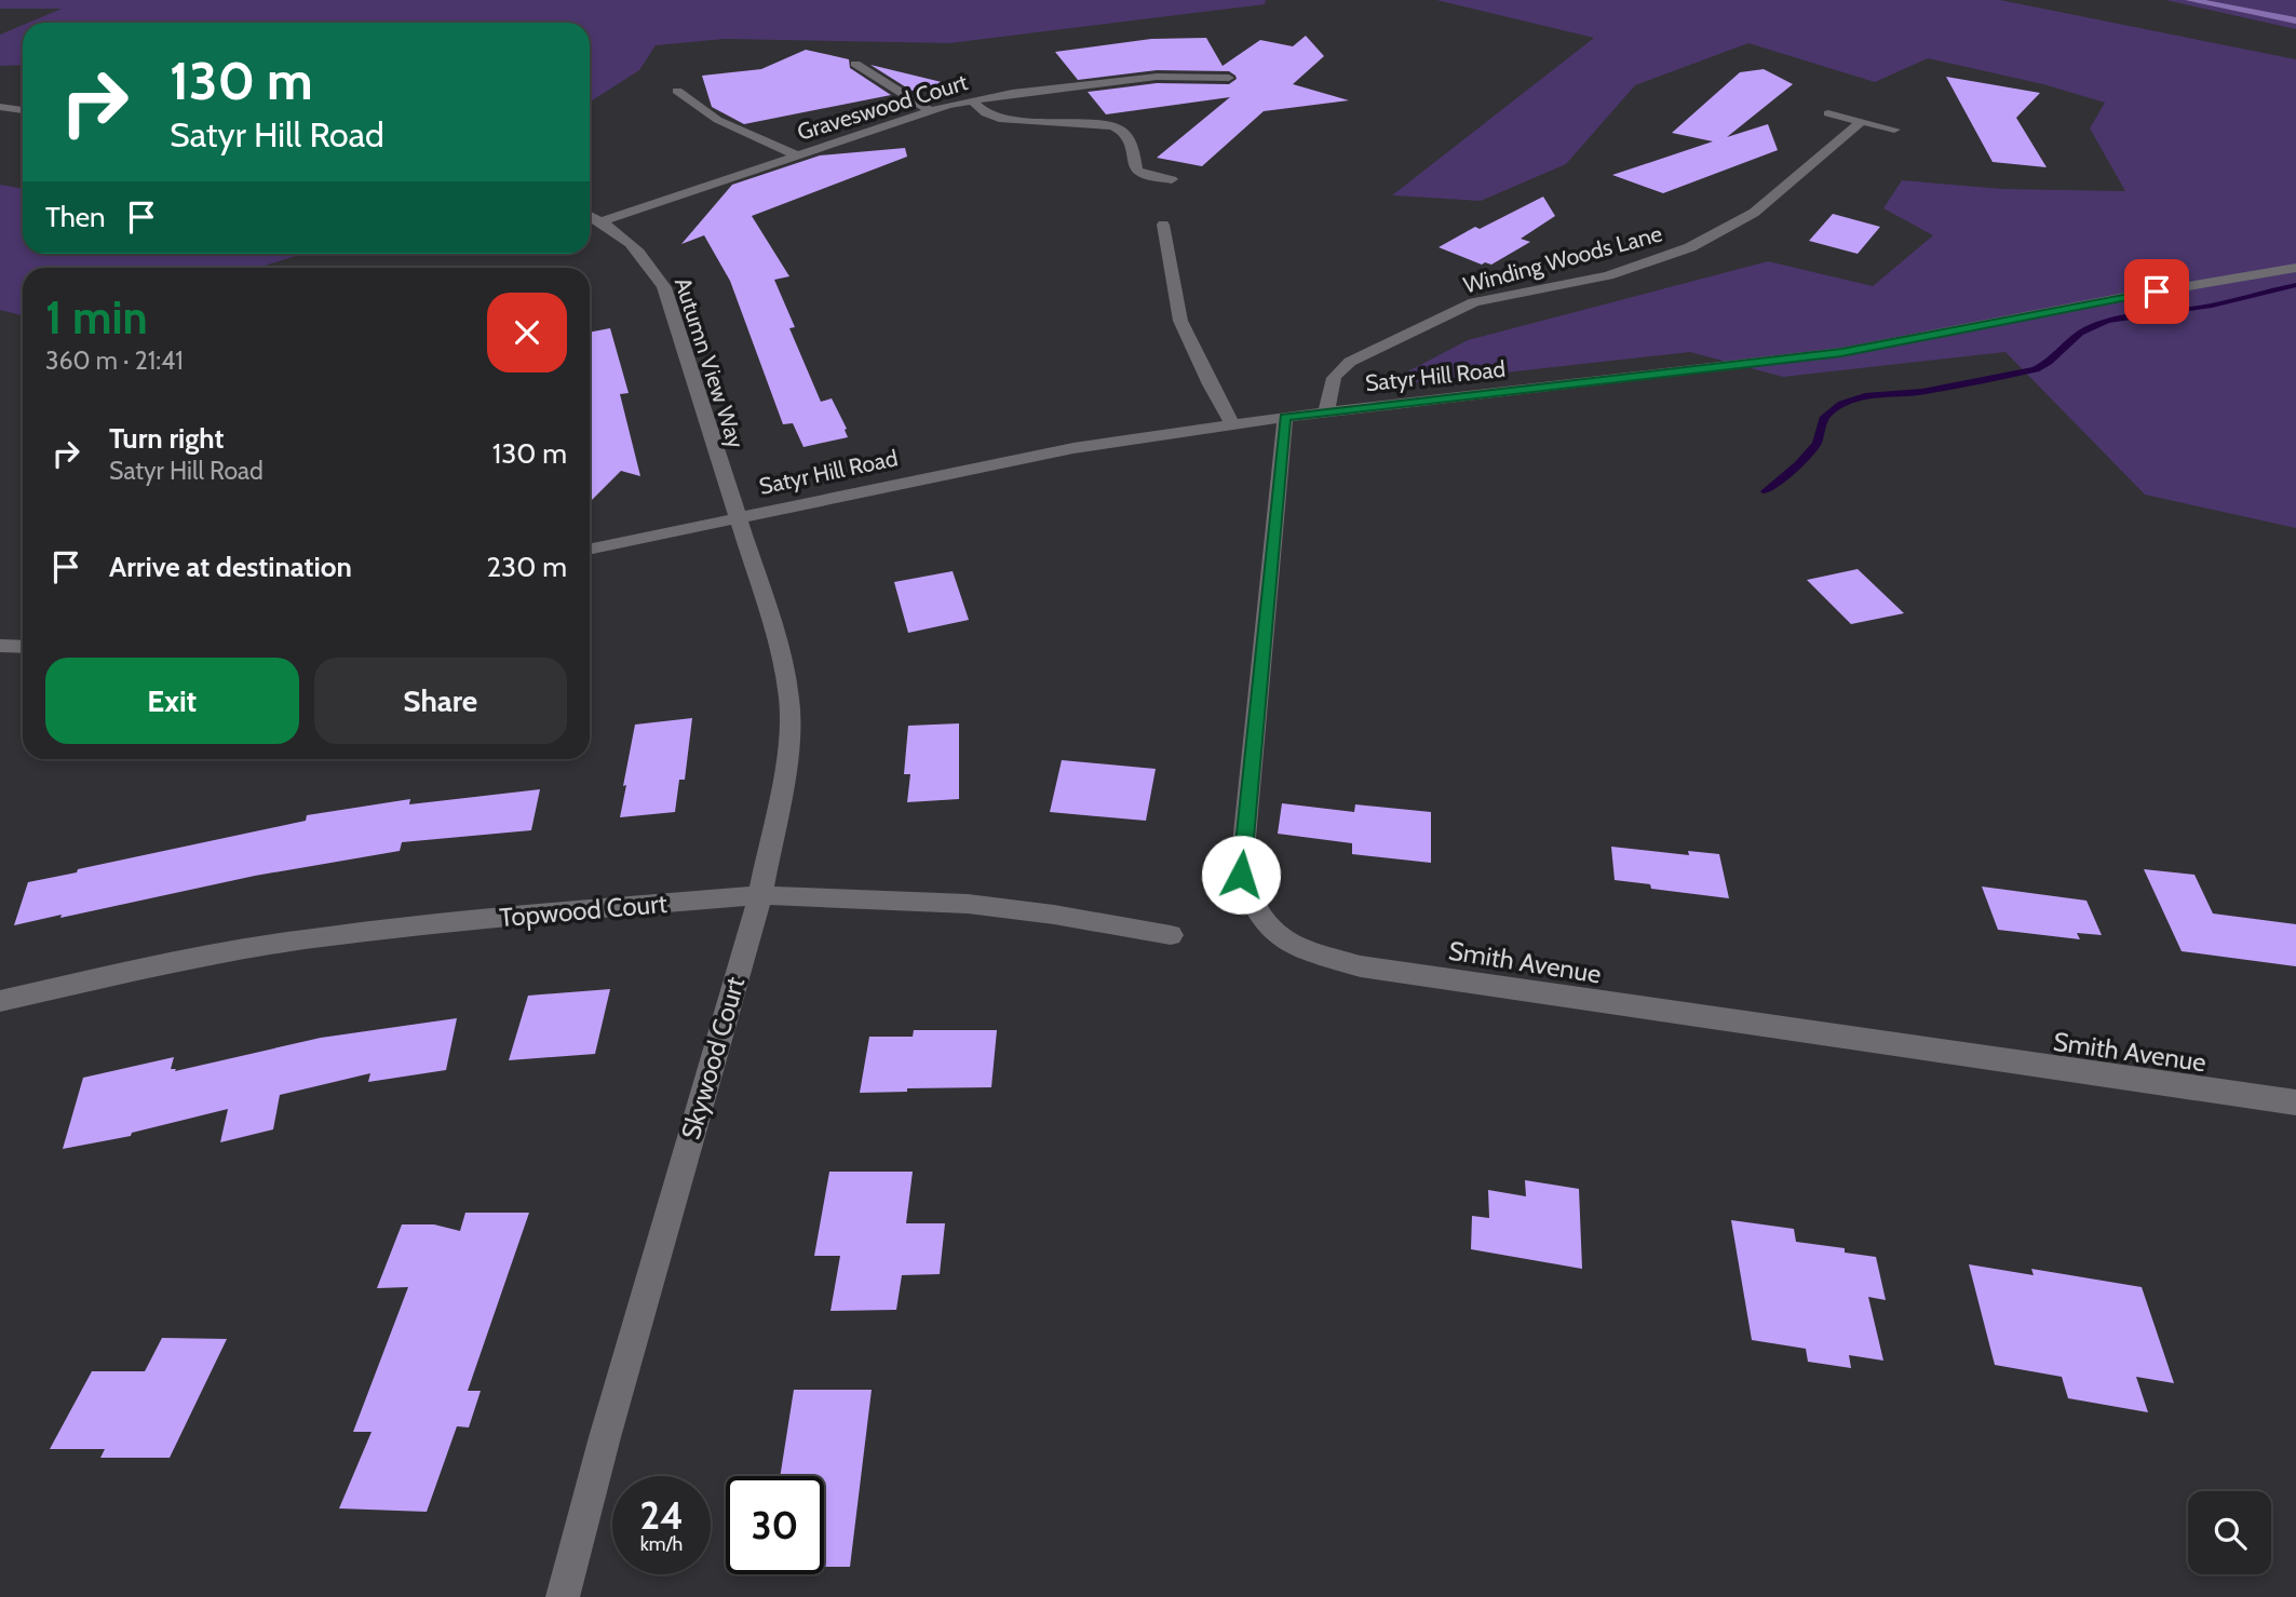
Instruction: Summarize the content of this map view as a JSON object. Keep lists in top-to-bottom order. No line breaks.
{"streets":{"street":["Graveswood Court","Winding Woods Lane","Autumn View Way","Satyr Hill Road","Topwood Court","Smith Avenue","Skywood Court"]},"crossings":[["Graveswood Court","Autumn View Way"],["Winding Woods Lane","Satyr Hill Road"],["Autumn View Way","Satyr Hill Road"],["Autumn View Way","Skywood Court"],["Satyr Hill Road","Smith Avenue"],["Satyr Hill Road","Skywood Court"],["Topwood Court","Skywood Court"]],"page":{"turn":["130 m","Satyr Hill Road"],"then":"Then","heading":["1 min","360 m · 21:41"],"list":[{"name":"Turn right","note":"Satyr Hill Road","value":"130 m"},{"name":"Arrive at destination","value":"230 m"}],"buttons":["Exit","Share"],"speed":"24 km/h","limit":"30"}}
